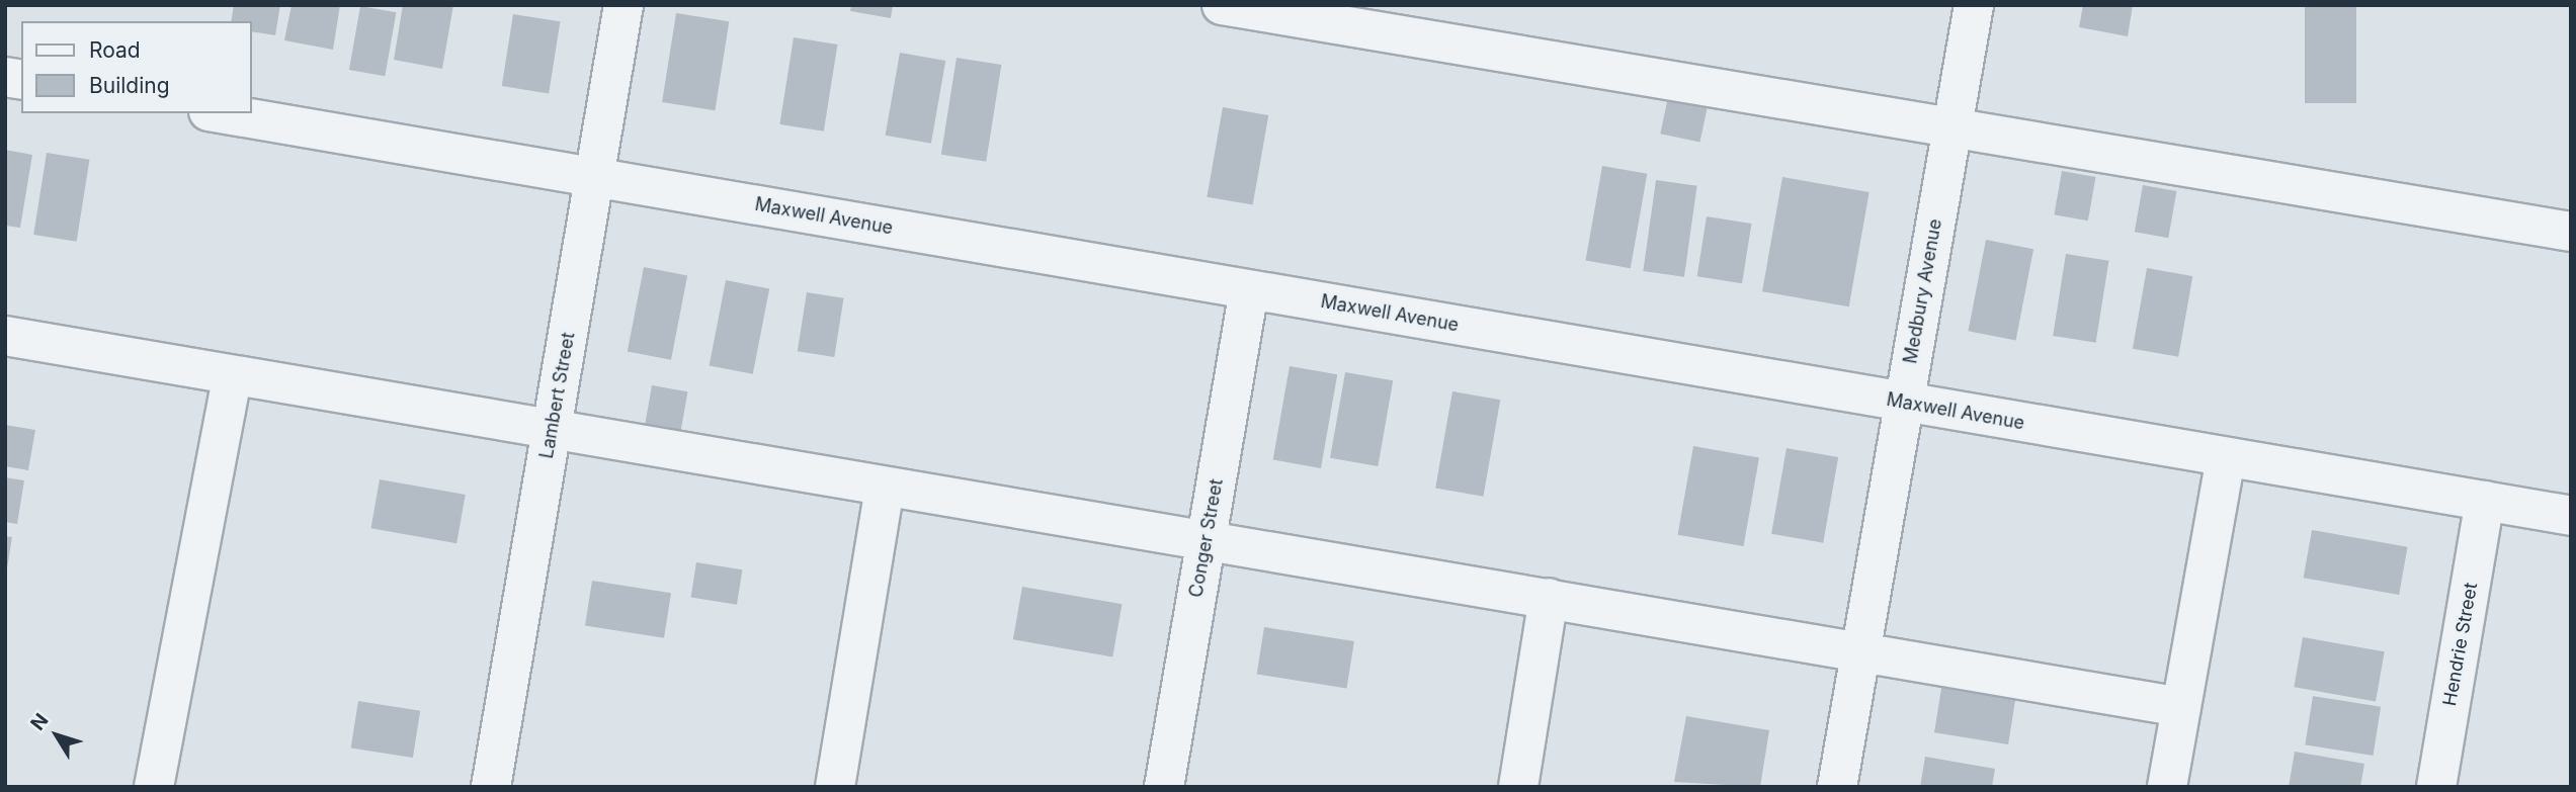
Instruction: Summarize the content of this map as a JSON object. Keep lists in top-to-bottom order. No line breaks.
{"streets":{"street":["Maxwell Avenue","Medbury Avenue","Lambert Street","Conger Street","Hendrie Street"]},"crossings":[["Maxwell Avenue","Medbury Avenue"],["Maxwell Avenue","Lambert Street"],["Maxwell Avenue","Conger Street"],["Maxwell Avenue","Hendrie Street"]],"legend":["Road","Building"],"north":"top left"}
